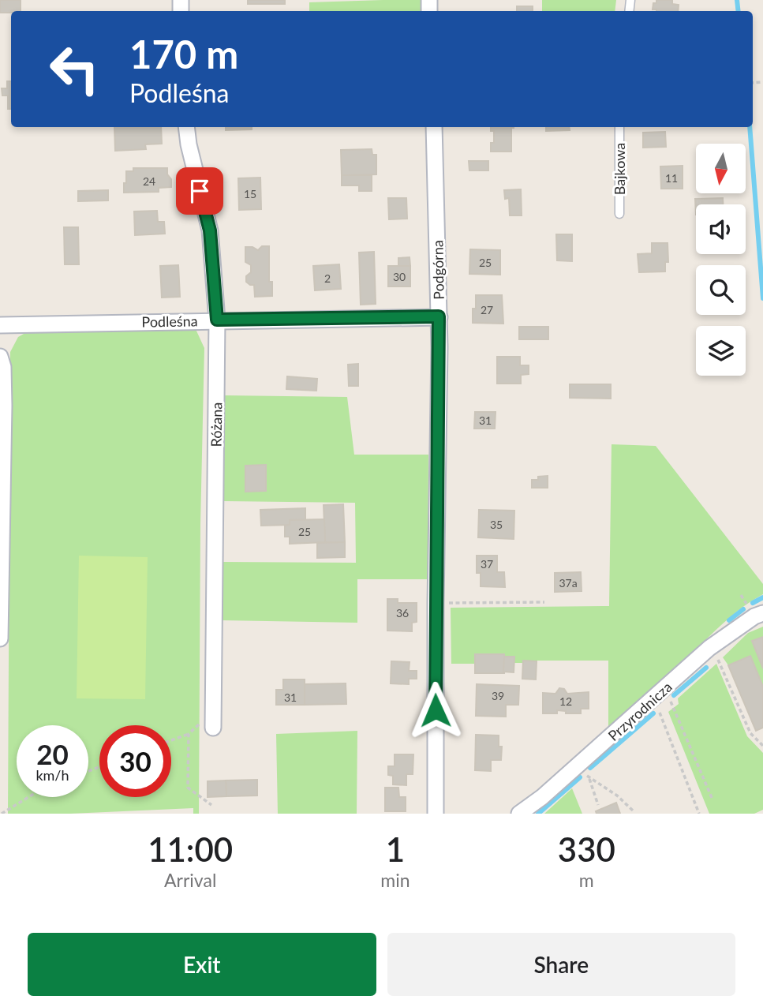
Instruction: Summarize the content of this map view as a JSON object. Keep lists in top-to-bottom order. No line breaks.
{"streets":{"street":["Podgórna","Podleśna","Różana","Przyrodnicza"],"lane":["Bajkowa"]},"crossings":[["Podgórna","Podleśna"],["Podleśna","Różana"]],"house_numbers":["11","24","15","25","30","2","27","31","35","25","37","37a","36","39","31","12"],"north":"bottom","page":{"turn":["170 m","Podleśna"],"speed":"20 km/h","limit":"30","eta":["11:00","Arrival","1","min","330","m"],"buttons":["Exit","Share"]}}
